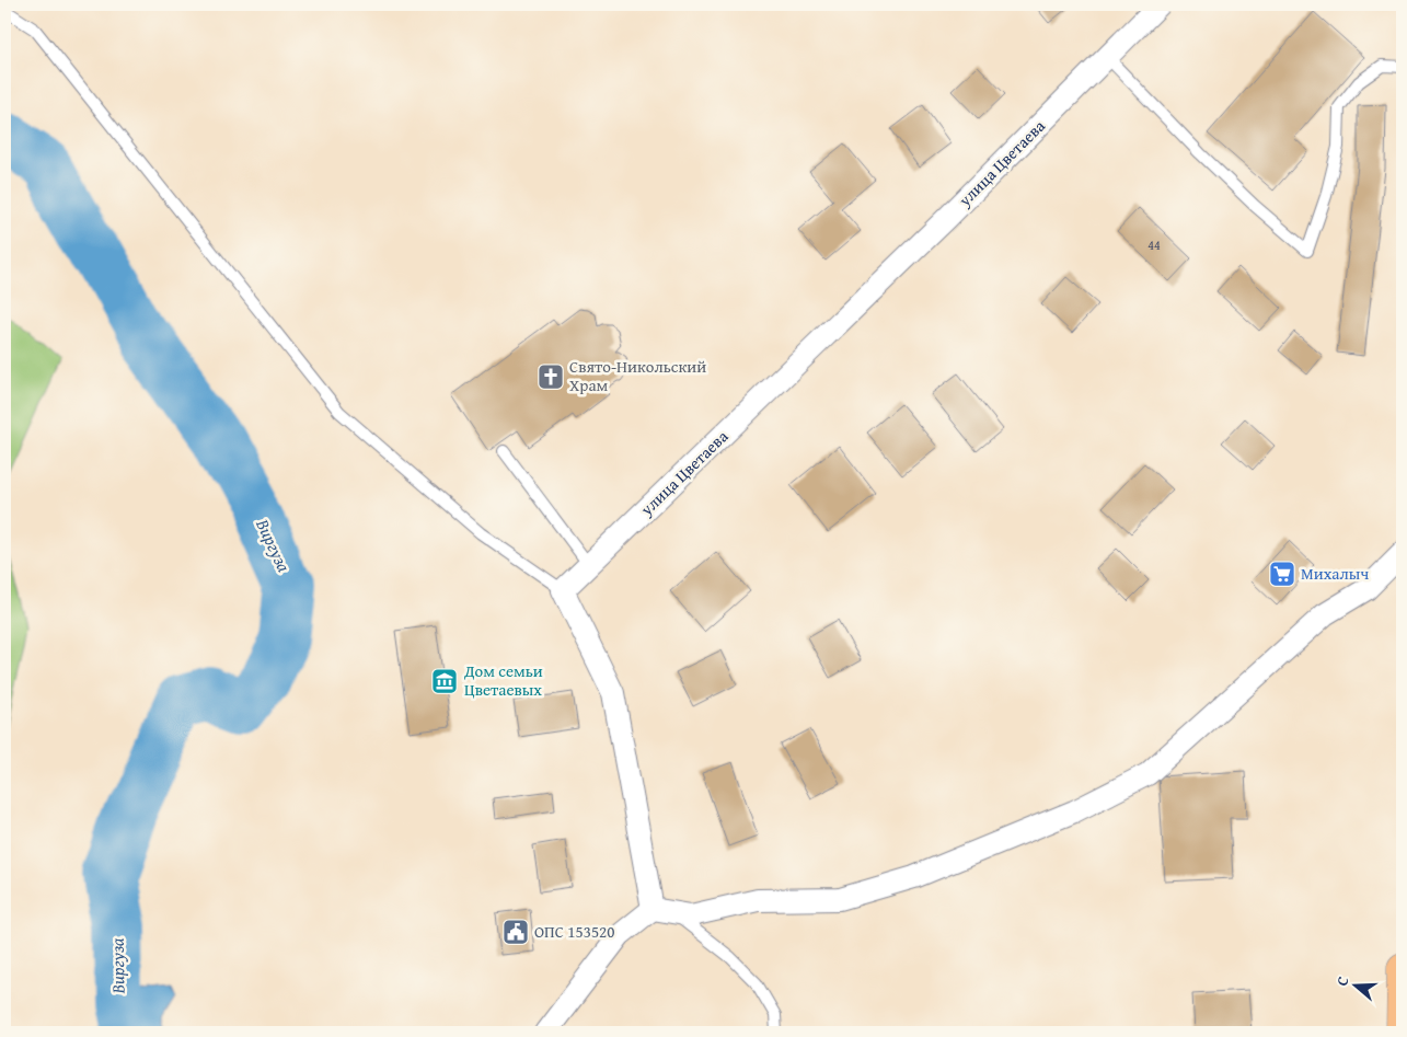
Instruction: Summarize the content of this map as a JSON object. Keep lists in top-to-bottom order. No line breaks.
{"streets":{"street":["улица Цветаева"]},"water":["Виргуза"],"places":{"church":["Свято-Никольский Храм"],"supermarket":["Михалыч"],"museum":["Дом семьи Цветаевых"],"public building":["ОПС 153520"]},"house_numbers":["44"],"north":"left"}
